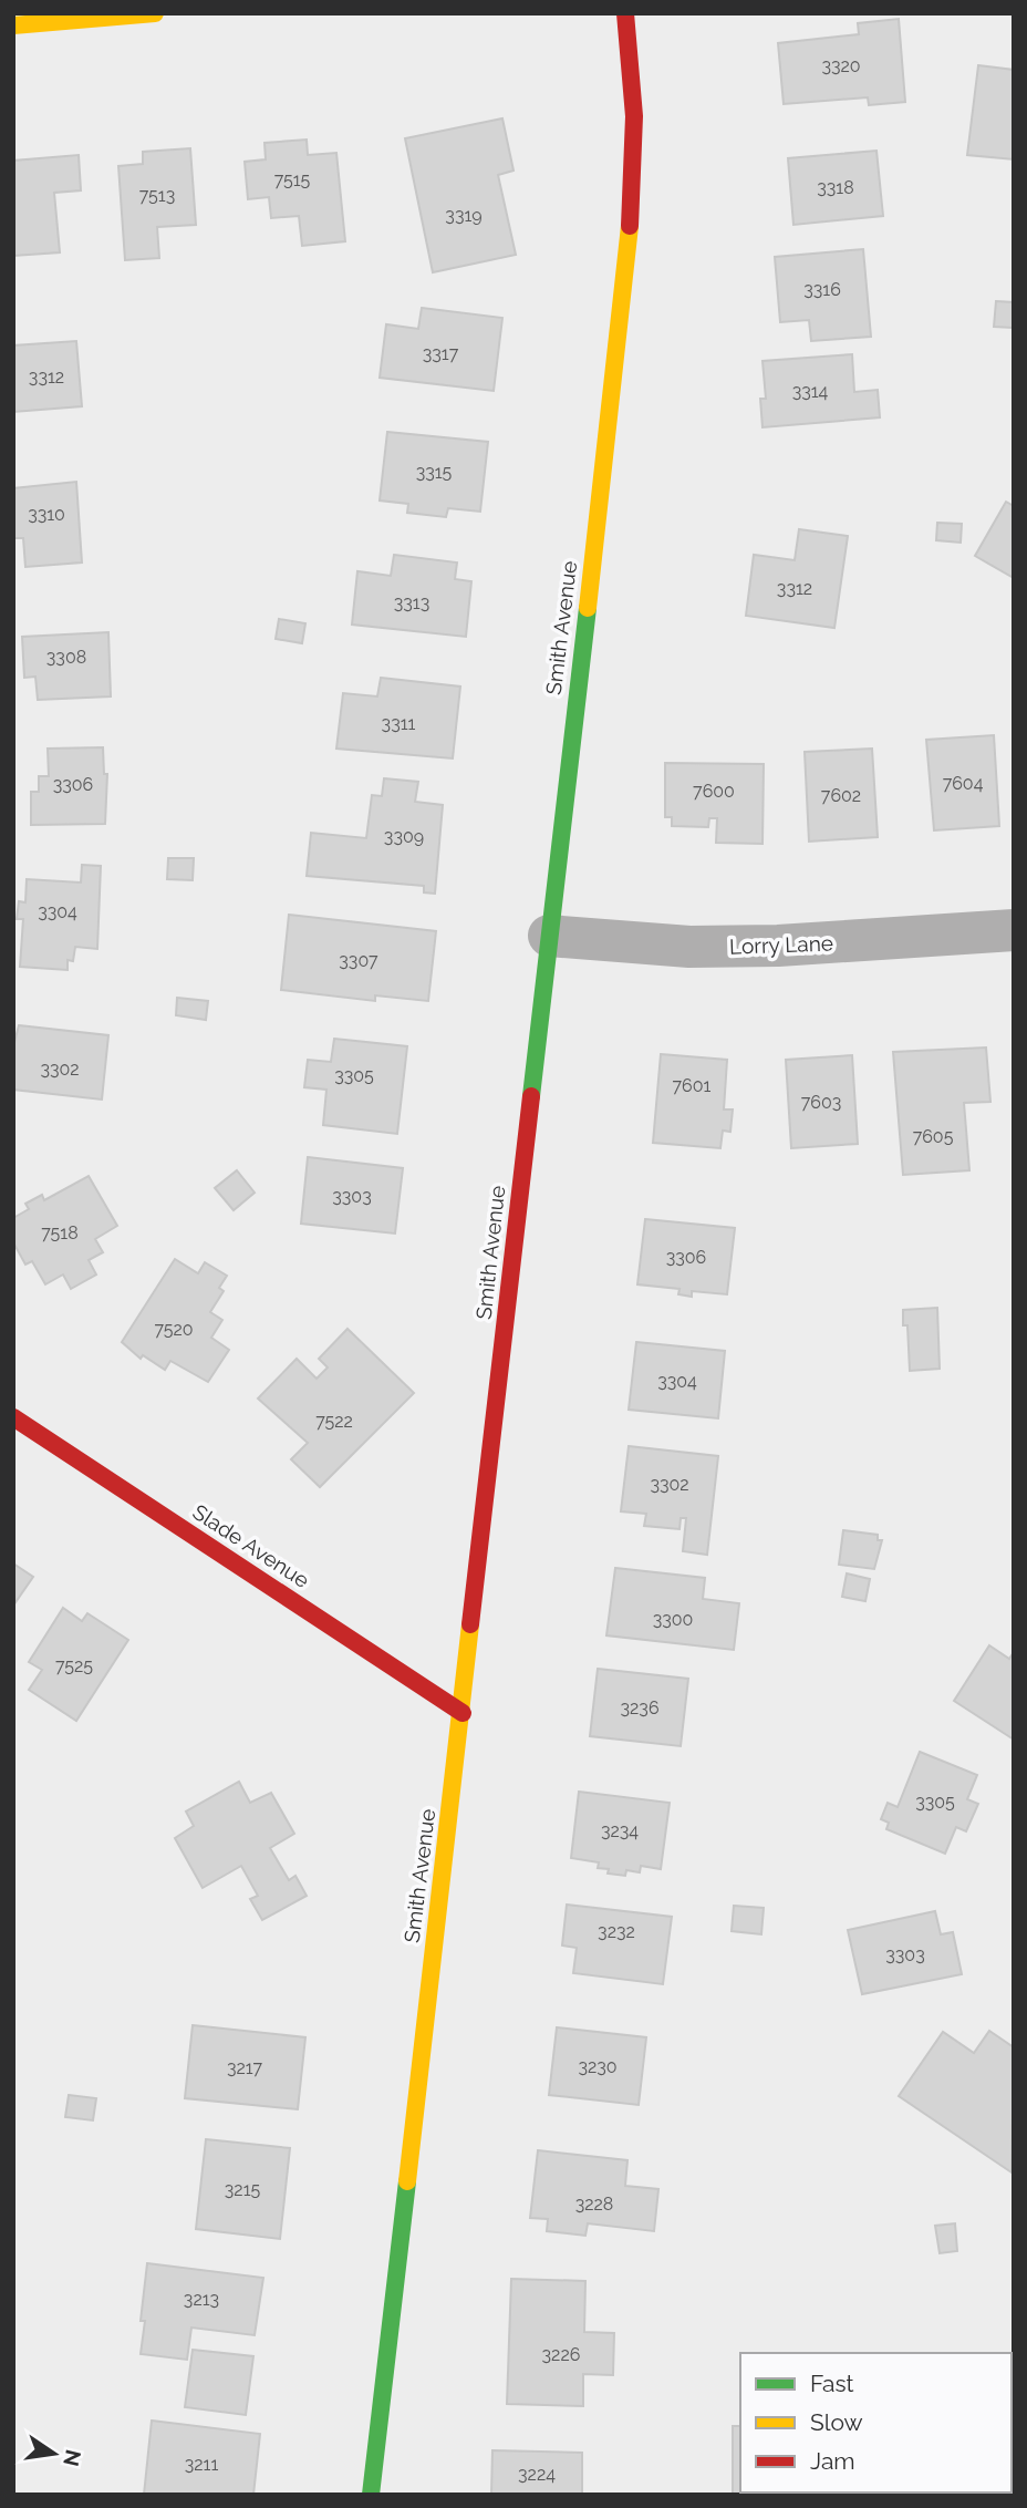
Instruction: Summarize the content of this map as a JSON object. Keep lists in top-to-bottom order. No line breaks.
{"streets":{"main road":["Smith Avenue","Slade Avenue"],"street":["Lorry Lane"]},"crossings":[["Smith Avenue","Lorry Lane"],["Smith Avenue","Slade Avenue"]],"house_numbers":["3320","7515","3318","7513","3319","3316","3317","3312","3314","3315","3310","3312","3313","3308","3311","7604","3306","7600","7602","3309","3304","3307","3302","3305","7601","7603","7605","3303","7518","3306","7520","3304","7522","3302","3300","7525","3236","3305","3234","3232","3303","3230","3217","3215","3228","3213","3226","3211","3224"],"legend":["Fast","Slow","Jam"],"north":"right"}
